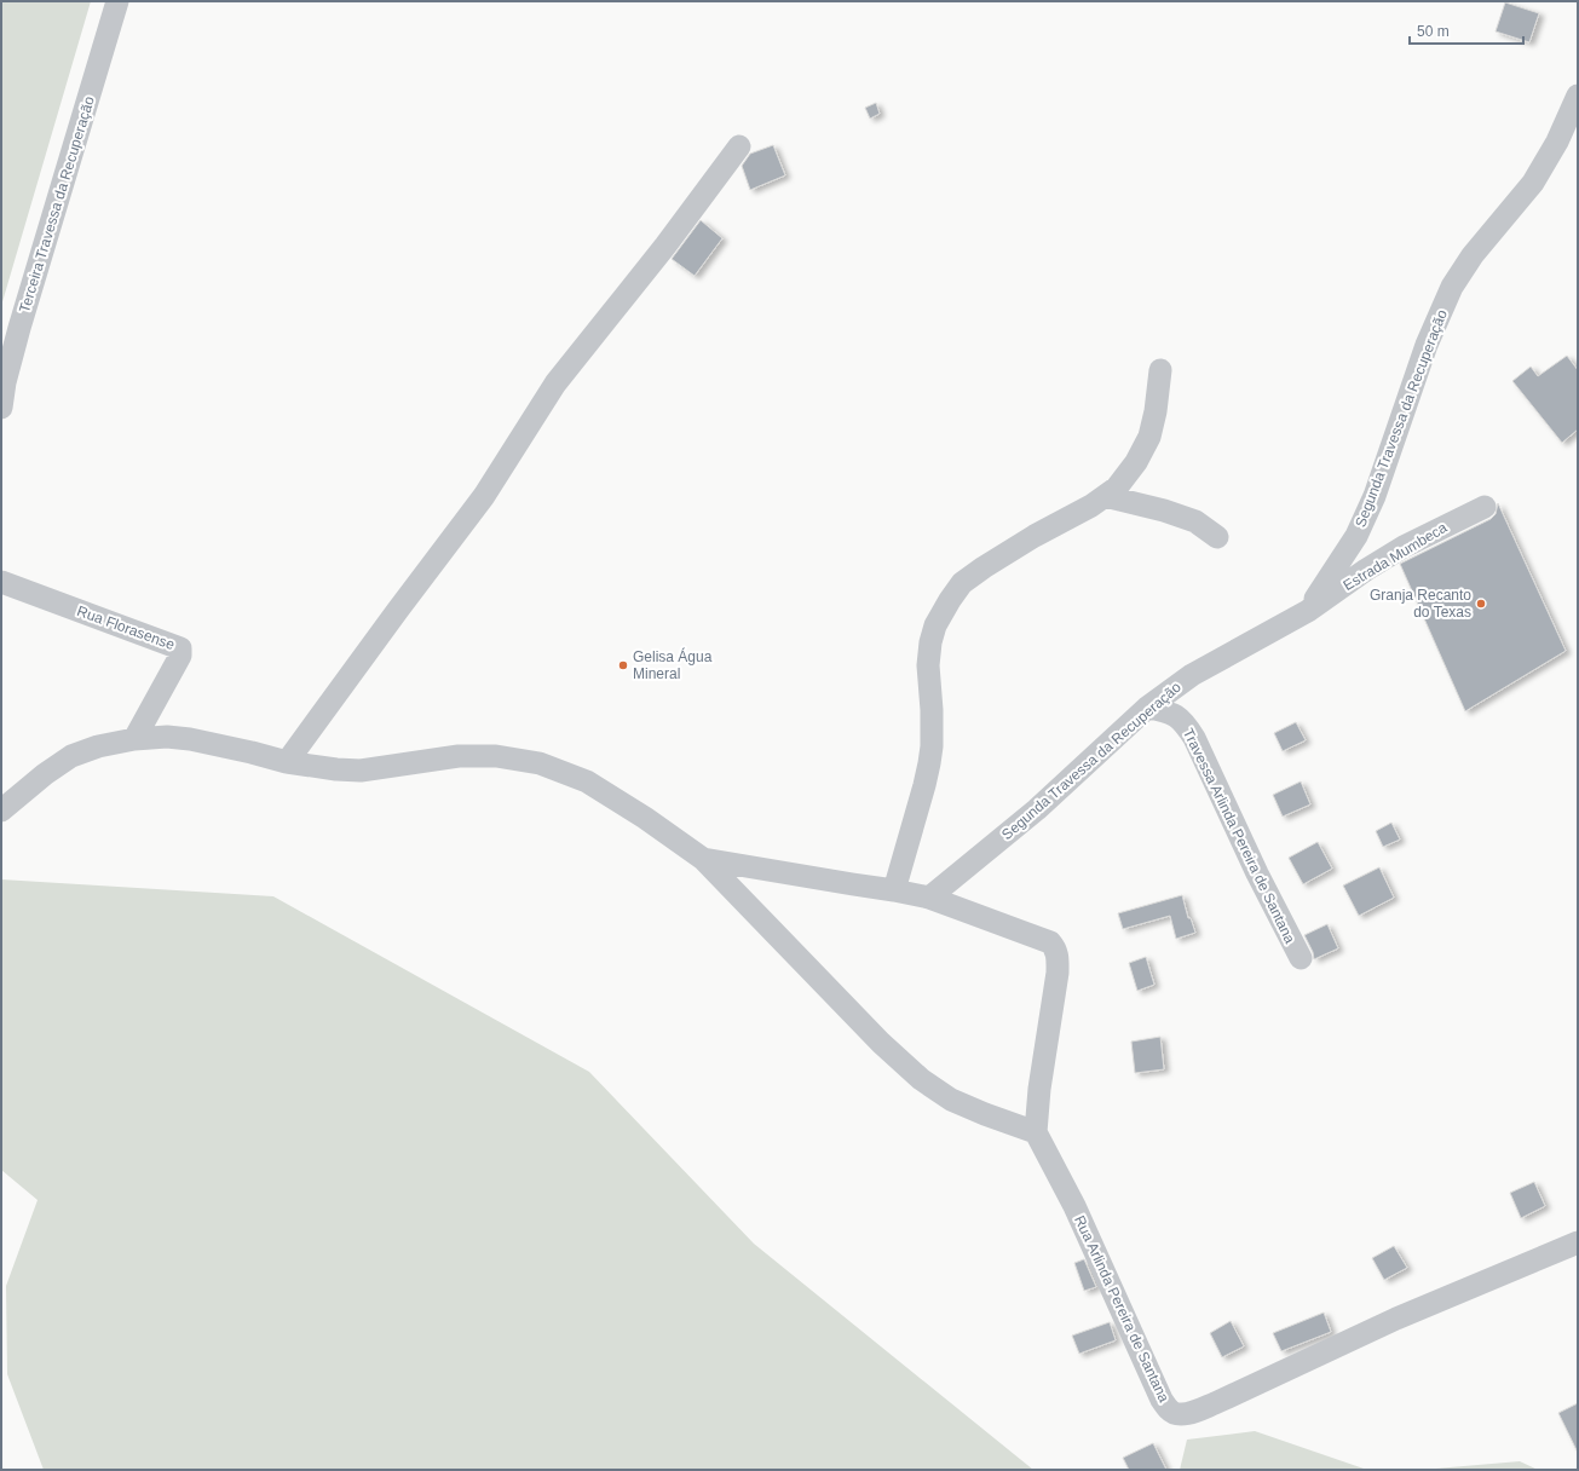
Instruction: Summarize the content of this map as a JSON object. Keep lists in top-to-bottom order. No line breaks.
{"streets":{"street":["Terceira Travessa da Recuperação","Segunda Travessa da Recuperação","Estrada Mumbeca","Rua Florasense","Travessa Arlinda Pereira de Santana","Rua Arlinda Pereira de Santana"]},"crossings":[["Segunda Travessa da Recuperação","Estrada Mumbeca"],["Segunda Travessa da Recuperação","Travessa Arlinda Pereira de Santana"]],"places":["Granja Recanto do Texas","Gelisa Água Mineral"],"scale_bar":"50 m"}
